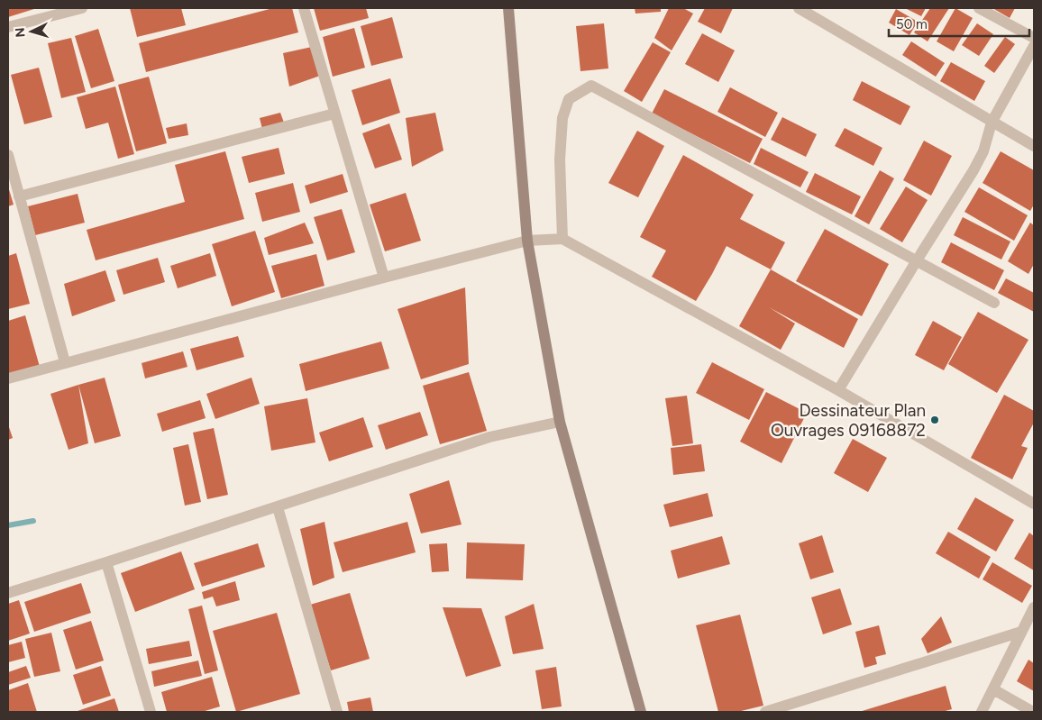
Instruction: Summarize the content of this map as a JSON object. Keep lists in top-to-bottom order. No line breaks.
{"places":["Dessinateur Plan Ouvrages 09168872"],"scale_bar":"50 m","north":"left"}
